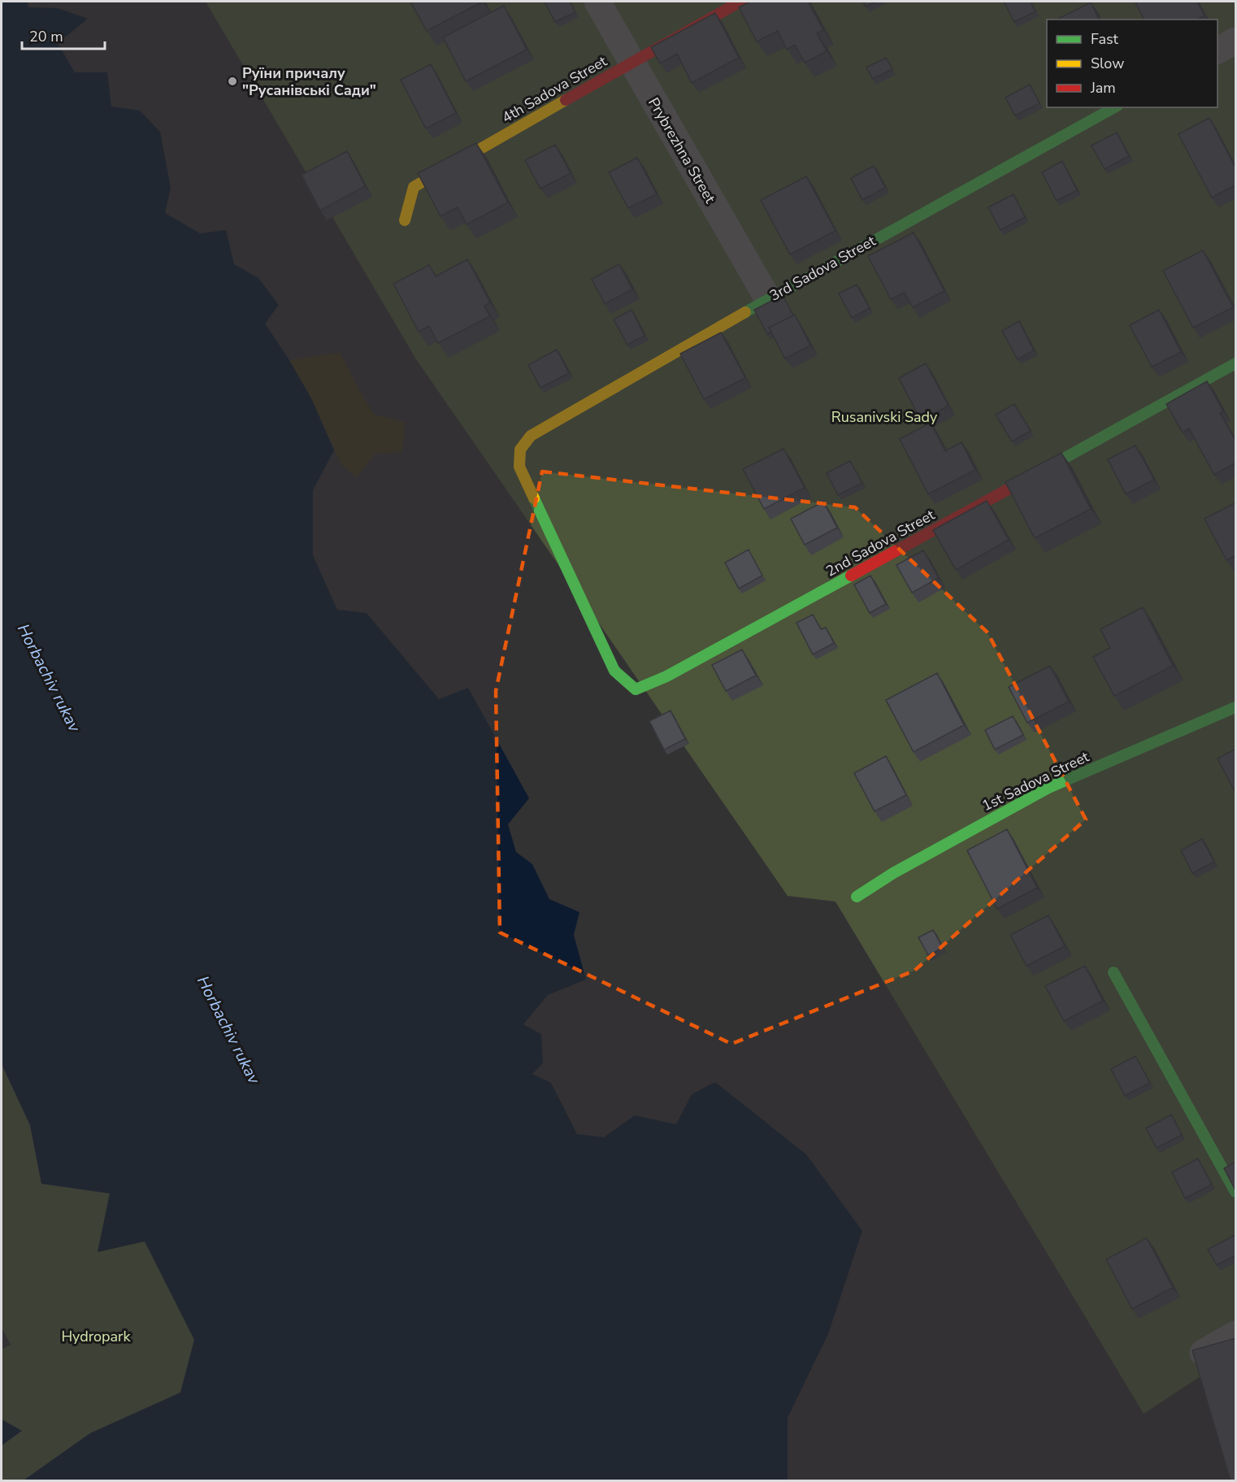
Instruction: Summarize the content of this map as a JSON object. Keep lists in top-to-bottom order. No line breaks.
{"streets":{"street":["4th Sadova Street","Prybrezhna Street","3rd Sadova Street","2nd Sadova Street","1st Sadova Street"]},"crossings":[["4th Sadova Street","Prybrezhna Street"],["Prybrezhna Street","3rd Sadova Street"],["3rd Sadova Street","2nd Sadova Street"]],"water":["Horbachiv rukav"],"parks":["Rusanivski Sady","Hydropark"],"places":["Руїни причалу \"Русанівські Сади\""],"legend":["Fast","Slow","Jam"],"scale_bar":"20 m"}
